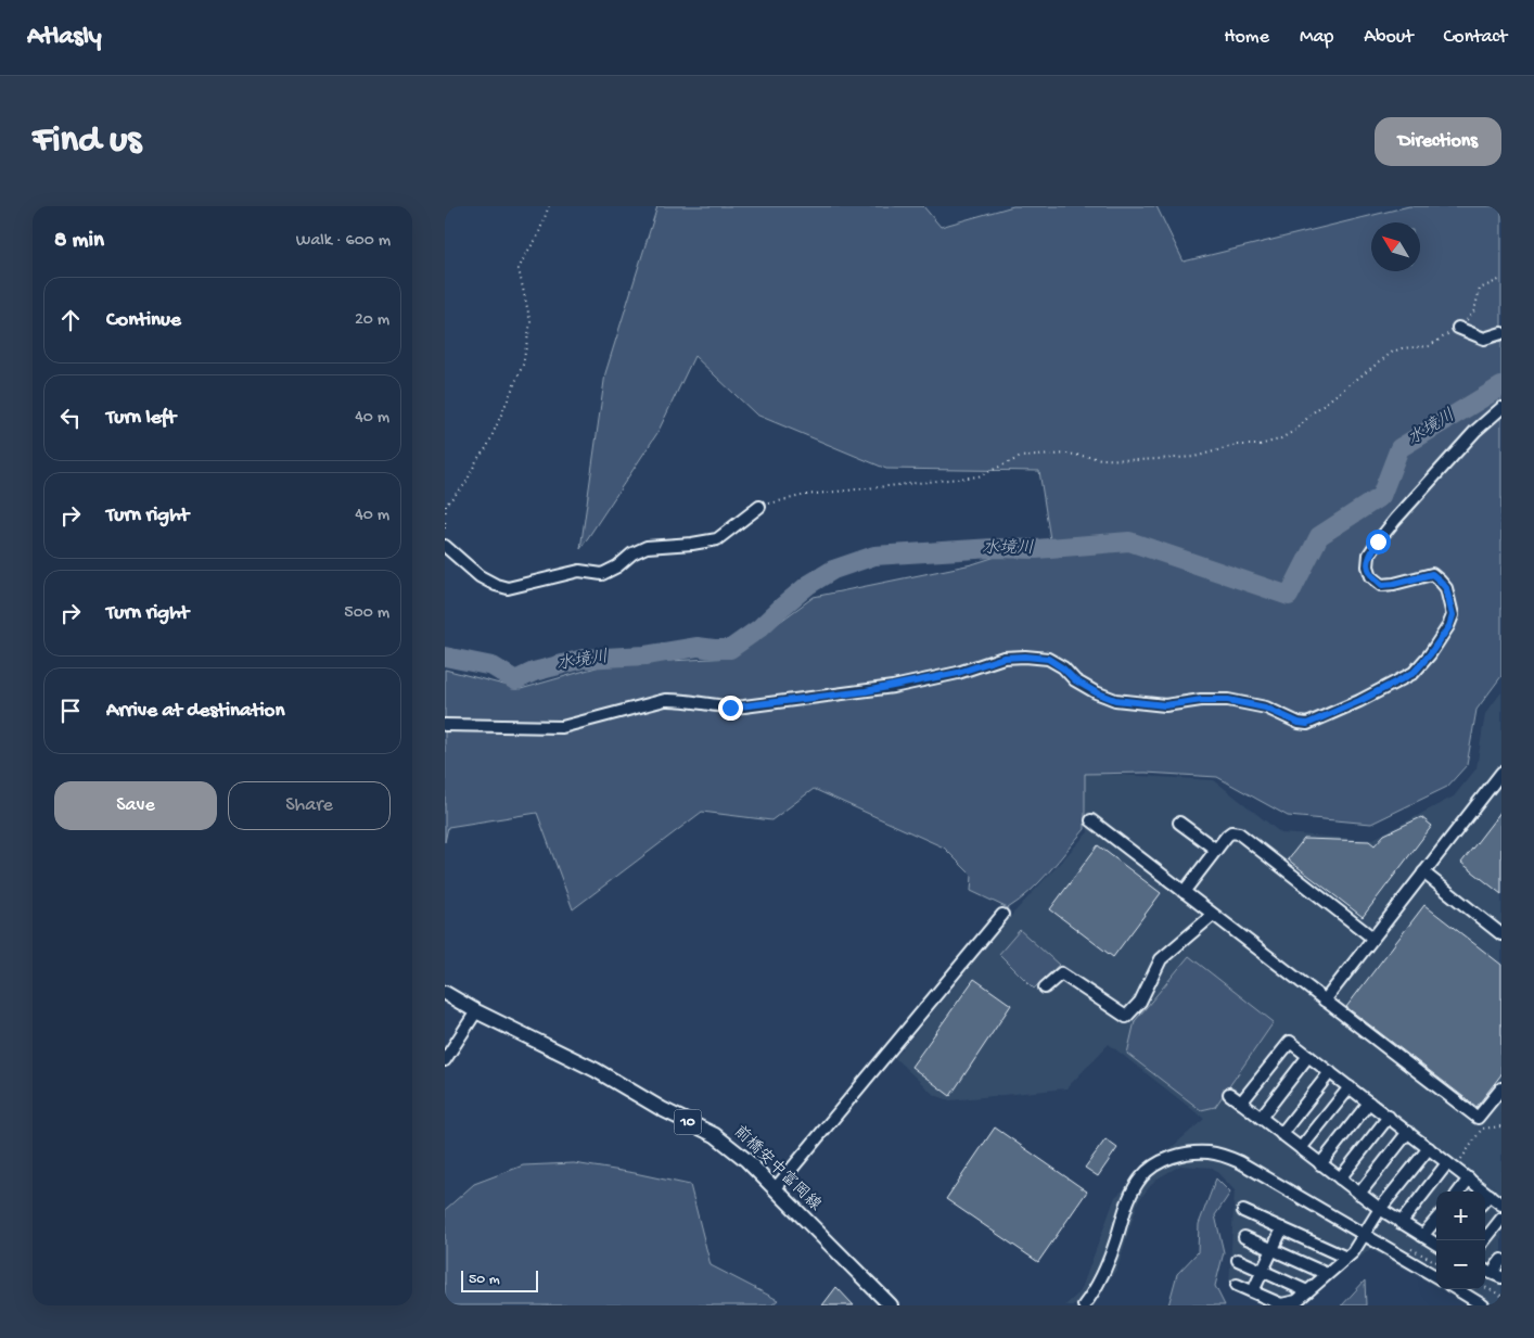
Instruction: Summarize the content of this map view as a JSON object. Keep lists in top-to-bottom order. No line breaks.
{"streets":{"main road":["10","前橋安中富岡線"]},"water":["水境川"],"scale_bar":"50 m","north":"top left","page":{"header":"Atlasly","nav":["Home","Map","About","Contact"],"buttons":["Directions",["Save","Share"]],"title":"Find us","heading":["8 min","Walk · 600 m"],"list":[["Continue","20 m"],["Turn left","40 m"],["Turn right","40 m"],["Turn right","500 m"],"Arrive at destination"],"map_buttons":["+","−"],"scale":"50 m"}}
